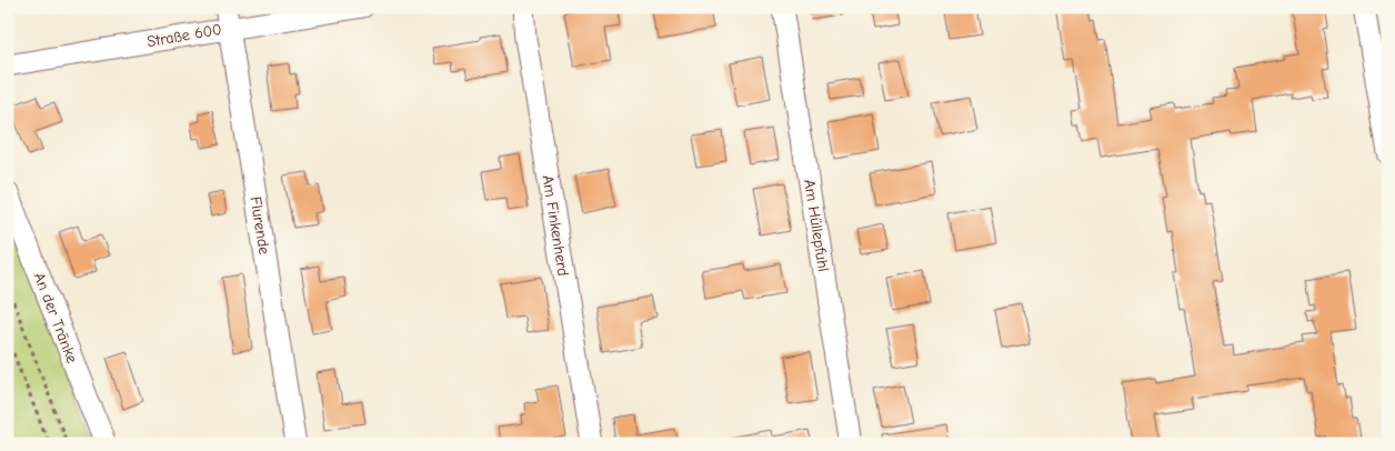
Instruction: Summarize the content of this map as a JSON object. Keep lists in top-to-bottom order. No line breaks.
{"streets":{"street":["Straße 600","Flurende","Am Finkenherd","Am Hüllepfuhl","An der Tränke"]},"crossings":[["Straße 600","Flurende"]]}
